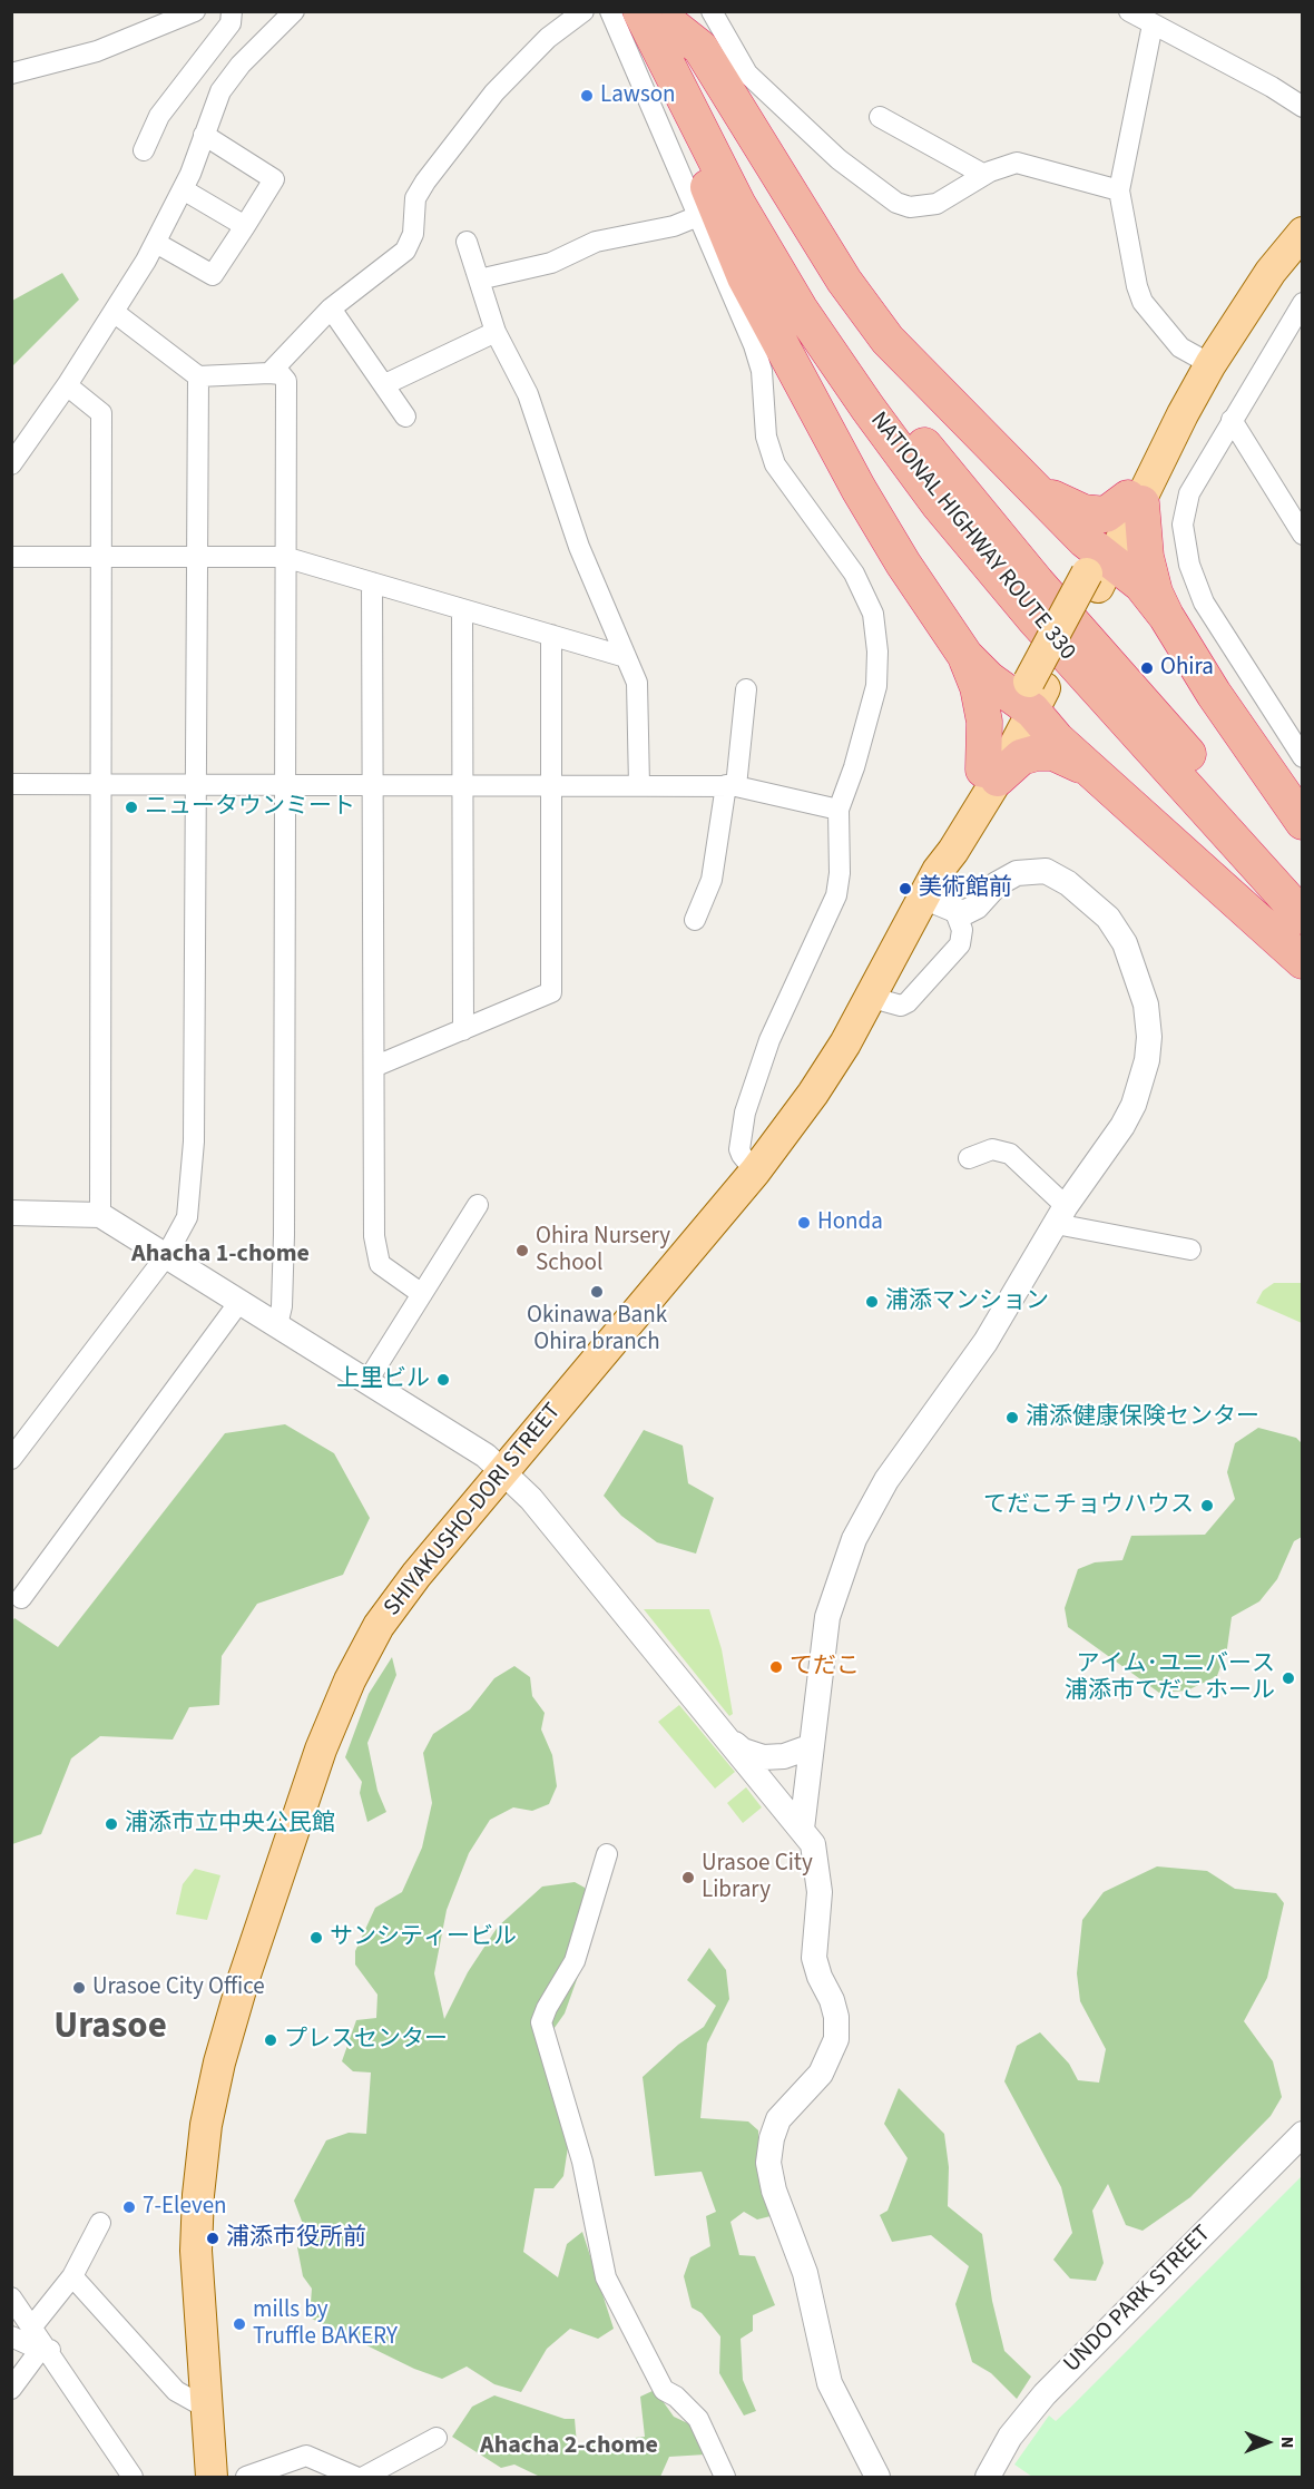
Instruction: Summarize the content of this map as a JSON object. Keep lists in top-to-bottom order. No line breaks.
{"streets":{"highway":["NATIONAL HIGHWAY ROUTE 330"],"main road":["SHIYAKUSHO-DORI STREET"],"street":["UNDO PARK STREET"]},"districts":["Ahacha 1-chome","Urasoe","Ahacha 2-chome"],"places":["Lawson","Ohira","ニュータウンミート","美術館前","Honda","Ohira Nursery School","Okinawa Bank Ohira branch","浦添マンション","上里ビル","浦添健康保険センター","てだこチョウハウス","てだこ","アイム･ユニバース 浦添市てだこホール","浦添市立中央公民館","Urasoe City Library","サンシティービル","Urasoe City Office","プレスセンター","7-Eleven","浦添市役所前","mills by Truffle BAKERY"],"north":"right"}
